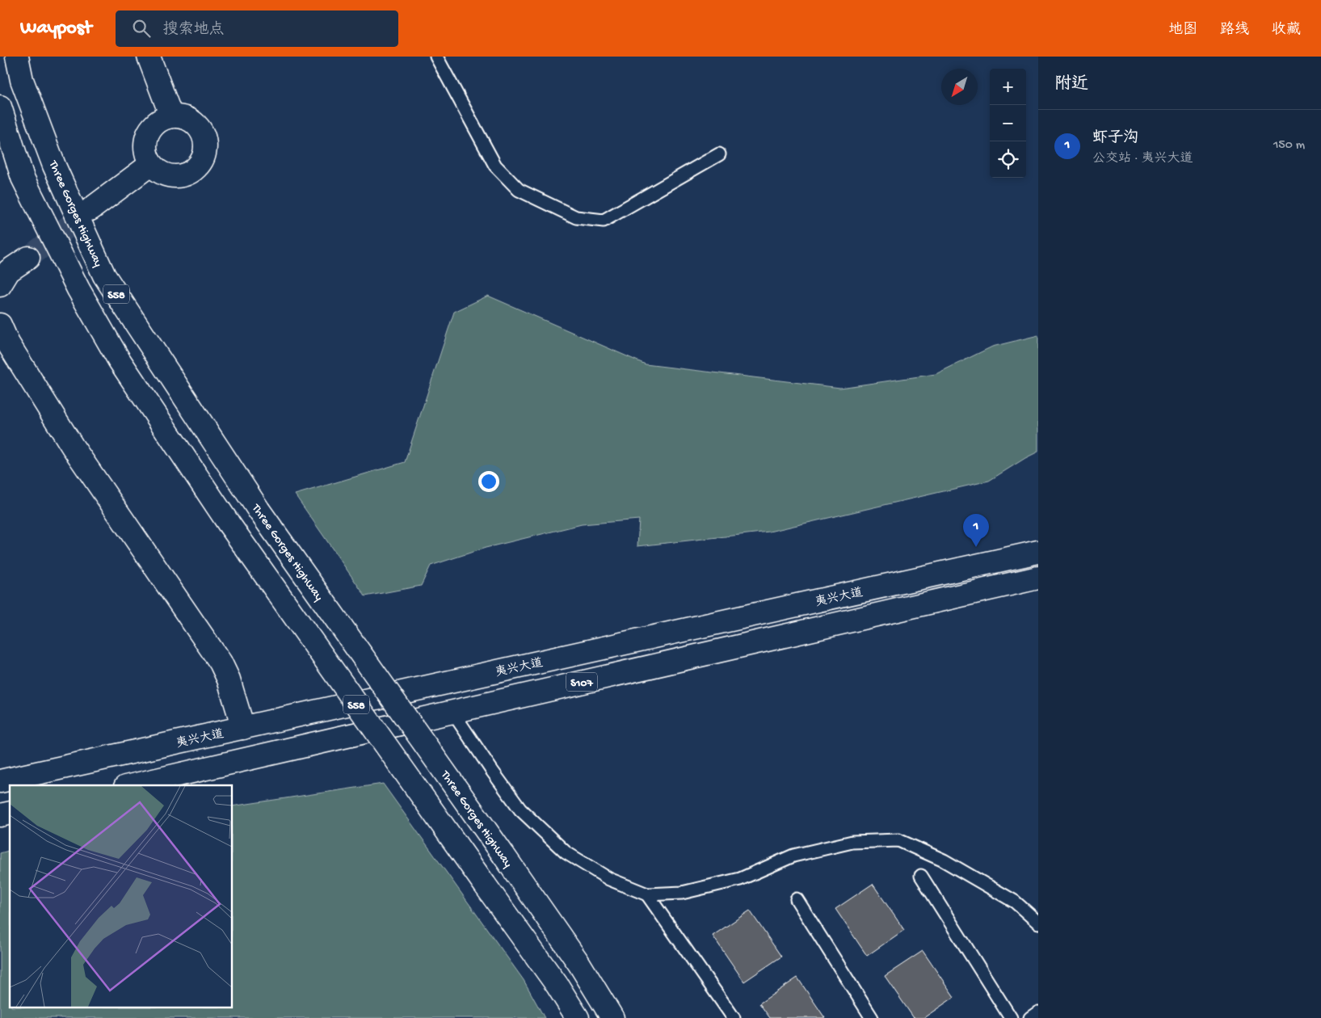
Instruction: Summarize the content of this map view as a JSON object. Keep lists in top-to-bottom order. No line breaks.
{"streets":{"main road":["Three Gorges Highway","S58","夷兴大道","S107"]},"north":"bottom left","page":{"header":"Waypost","search":"搜索地点","nav":["地图","路线","收藏"],"heading":"附近","map_buttons":["+","−"],"list":[{"mark":"1","name":"虾子沟","note":"公交站 · 夷兴大道","value":"150 m"}],"pins":"1"}}
